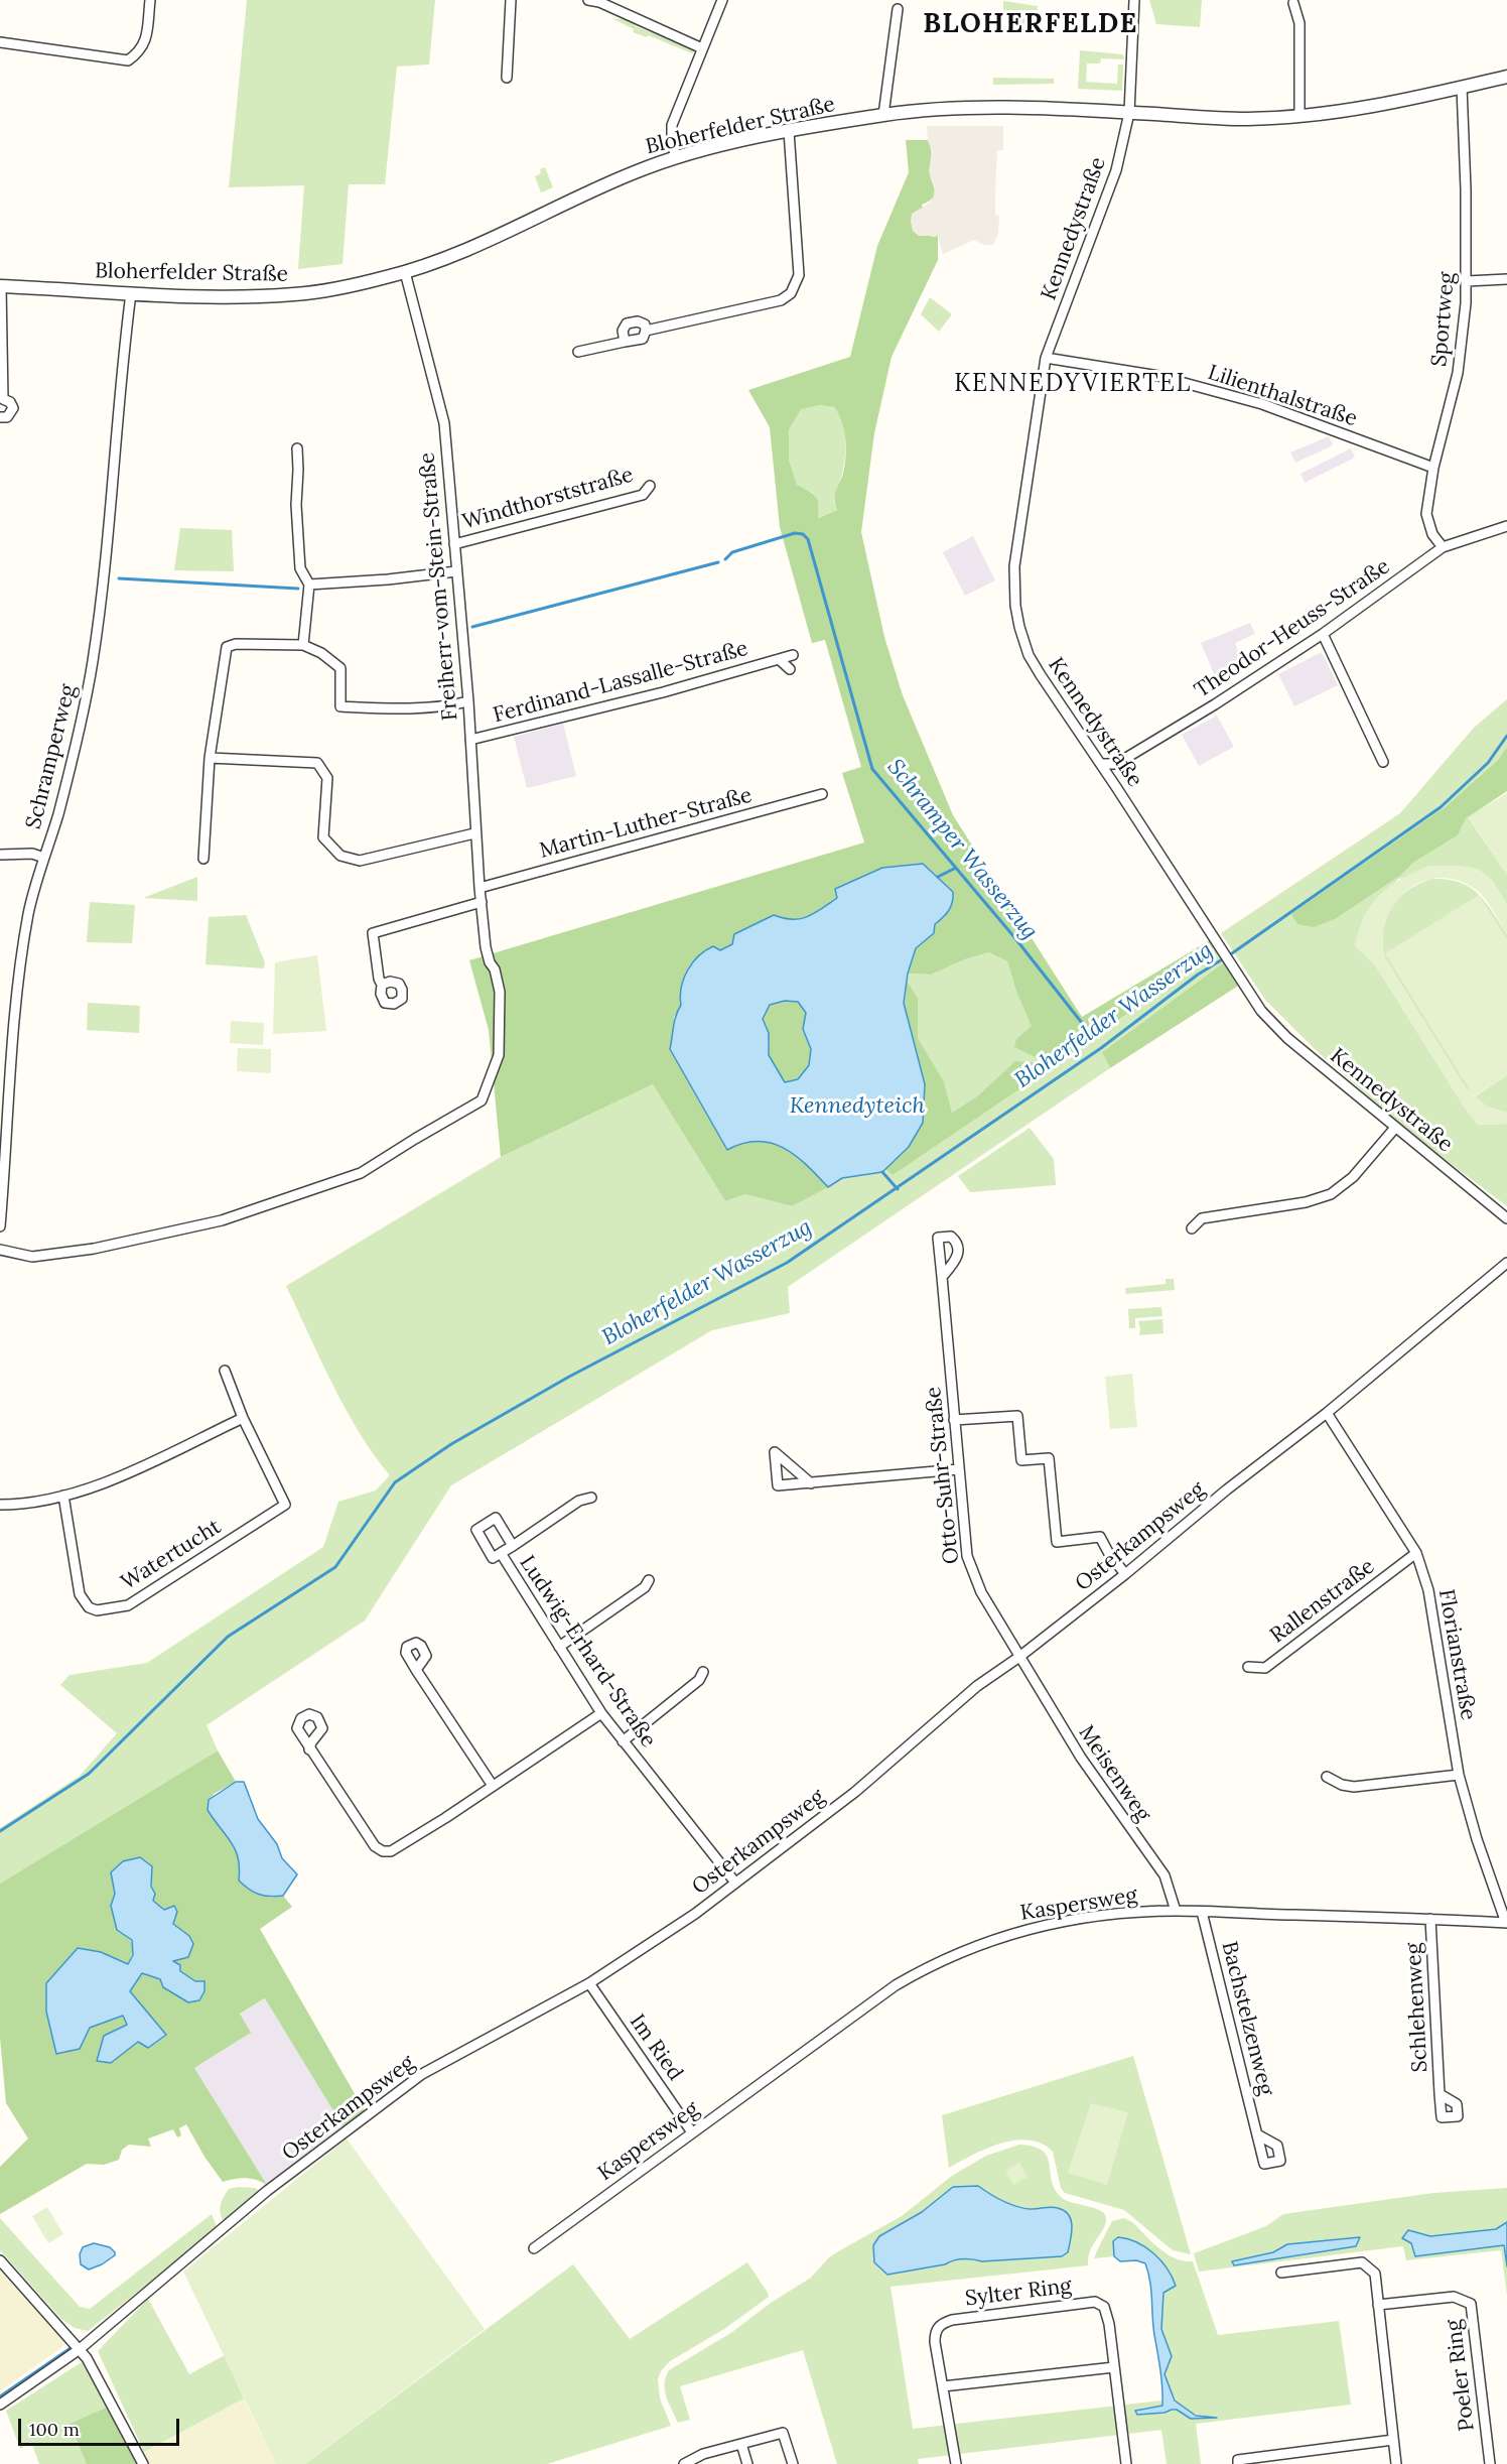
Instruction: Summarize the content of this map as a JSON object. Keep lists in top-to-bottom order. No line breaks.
{"streets":{"street":["Bloherfelder Straße","Kennedystraße","Sportweg","Lilienthalstraße","Windthorststraße","Freiherr-vom-Stein-Straße","Theodor-Heuss-Straße","Ferdinand-Lassalle-Straße","Schramperweg","Martin-Luther-Straße","Otto-Suhr-Straße","Osterkampsweg","Watertucht","Rallenstraße","Ludwig-Erhard-Straße","Florianstraße","Meisenweg","Kaspersweg","Schlehenweg","Bachstelzenweg","Im Ried","Sylter Ring","Poeler Ring"]},"crossings":[["Bloherfelder Straße","Kennedystraße"],["Bloherfelder Straße","Sportweg"],["Bloherfelder Straße","Freiherr-vom-Stein-Straße"],["Bloherfelder Straße","Schramperweg"],["Kennedystraße","Lilienthalstraße"],["Kennedystraße","Theodor-Heuss-Straße"],["Sportweg","Lilienthalstraße"],["Sportweg","Theodor-Heuss-Straße"],["Windthorststraße","Freiherr-vom-Stein-Straße"],["Freiherr-vom-Stein-Straße","Ferdinand-Lassalle-Straße"],["Freiherr-vom-Stein-Straße","Martin-Luther-Straße"],["Otto-Suhr-Straße","Osterkampsweg"],["Otto-Suhr-Straße","Meisenweg"],["Osterkampsweg","Ludwig-Erhard-Straße"],["Osterkampsweg","Florianstraße"],["Osterkampsweg","Meisenweg"],["Osterkampsweg","Im Ried"],["Rallenstraße","Florianstraße"],["Florianstraße","Kaspersweg"],["Meisenweg","Kaspersweg"],["Kaspersweg","Schlehenweg"],["Kaspersweg","Bachstelzenweg"],["Kaspersweg","Im Ried"]],"districts":["BLOHERFELDE","KENNEDYVIERTEL"],"water":["Schramper Wasserzug","Bloherfelder Wasserzug","Kennedyteich"],"scale_bar":"100 m"}
